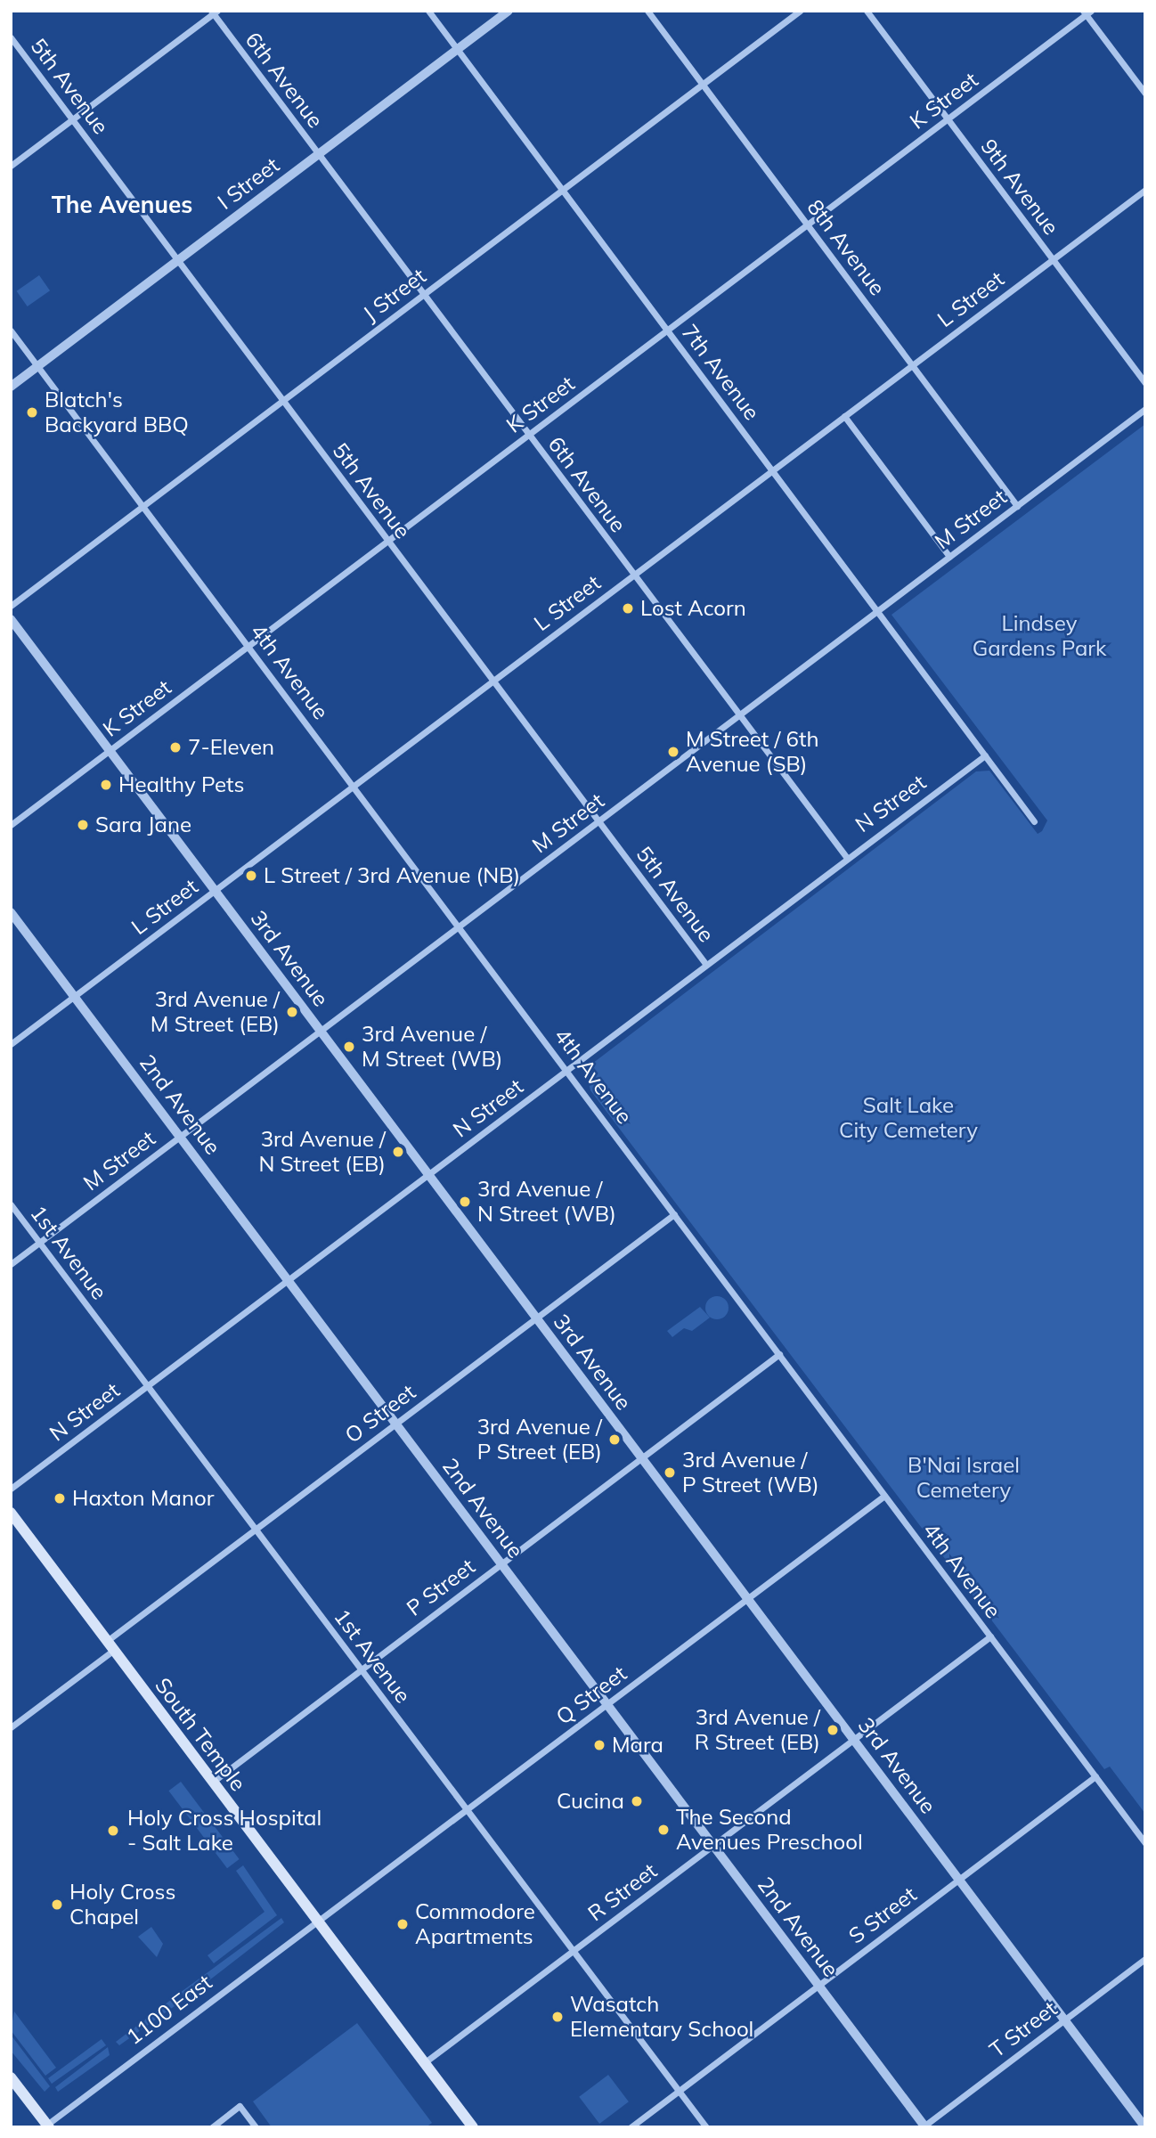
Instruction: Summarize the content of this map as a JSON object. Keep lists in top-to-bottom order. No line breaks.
{"streets":{"main road":["South Temple"],"street":["6th Avenue","5th Avenue","K Street","I Street","9th Avenue","8th Avenue","J Street","L Street","7th Avenue","M Street","4th Avenue","N Street","3rd Avenue","2nd Avenue","1st Avenue","O Street","P Street","Q Street","R Street","S Street","1100 East","T Street"]},"crossings":[["6th Avenue","K Street"],["6th Avenue","I Street"],["6th Avenue","J Street"],["6th Avenue","L Street"],["6th Avenue","M Street"],["6th Avenue","N Street"],["5th Avenue","K Street"],["5th Avenue","I Street"],["5th Avenue","J Street"],["5th Avenue","L Street"],["5th Avenue","M Street"],["5th Avenue","N Street"],["K Street","9th Avenue"],["K Street","8th Avenue"],["K Street","7th Avenue"],["K Street","4th Avenue"],["K Street","3rd Avenue"],["I Street","7th Avenue"],["I Street","4th Avenue"],["9th Avenue","L Street"],["8th Avenue","J Street"],["8th Avenue","L Street"],["8th Avenue","M Street"],["J Street","7th Avenue"],["J Street","4th Avenue"],["L Street","7th Avenue"],["L Street","4th Avenue"],["L Street","3rd Avenue"],["L Street","2nd Avenue"],["7th Avenue","M Street"],["7th Avenue","N Street"],["M Street","4th Avenue"],["M Street","3rd Avenue"],["M Street","2nd Avenue"],["M Street","1st Avenue"],["4th Avenue","N Street"],["4th Avenue","O Street"],["4th Avenue","P Street"],["4th Avenue","Q Street"],["4th Avenue","R Street"],["4th Avenue","S Street"],["N Street","3rd Avenue"],["N Street","2nd Avenue"],["N Street","1st Avenue"],["3rd Avenue","O Street"],["3rd Avenue","P Street"],["3rd Avenue","Q Street"],["3rd Avenue","R Street"],["3rd Avenue","S Street"],["3rd Avenue","T Street"],["2nd Avenue","O Street"],["2nd Avenue","P Street"],["2nd Avenue","Q Street"],["2nd Avenue","R Street"],["2nd Avenue","S Street"],["2nd Avenue","T Street"],["1st Avenue","O Street"],["1st Avenue","P Street"],["1st Avenue","Q Street"],["1st Avenue","R Street"],["1st Avenue","S Street"],["O Street","South Temple"],["P Street","South Temple"],["Q Street","South Temple"],["Q Street","1100 East"],["South Temple","R Street"],["South Temple","1100 East"]],"districts":["The Avenues"],"parks":["Lindsey Gardens Park","Salt Lake City Cemetery","B'Nai Israel Cemetery"],"places":["Blatch's Backyard BBQ","Lost Acorn","7-Eleven","M Street / 6th Avenue (SB)","Healthy Pets","Sara Jane","L Street / 3rd Avenue (NB)","3rd Avenue / M Street (EB)","3rd Avenue / M Street (WB)","3rd Avenue / N Street (EB)","3rd Avenue / N Street (WB)","3rd Avenue / P Street (EB)","3rd Avenue / P Street (WB)","Haxton Manor","3rd Avenue / R Street (EB)","Mara","Cucina","The Second Avenues Preschool","Holy Cross Hospital - Salt Lake","Holy Cross Chapel","Commodore Apartments","Wasatch Elementary School"]}
